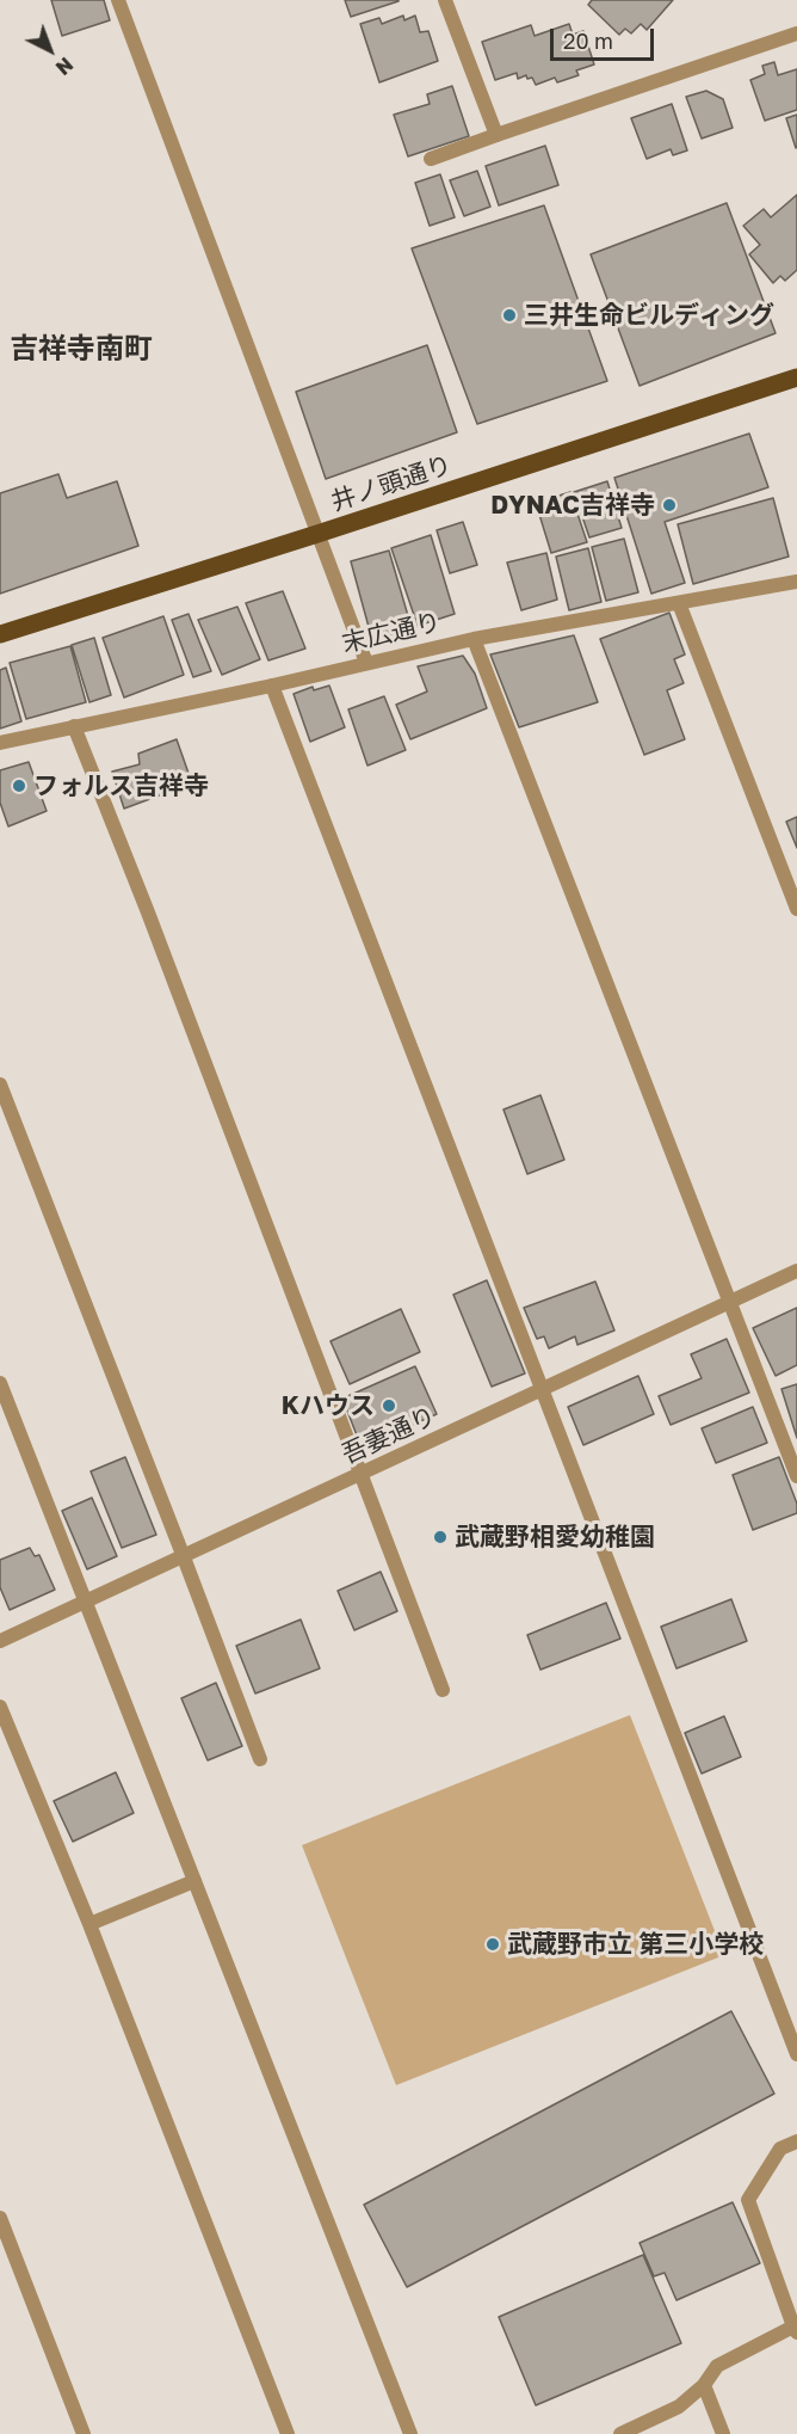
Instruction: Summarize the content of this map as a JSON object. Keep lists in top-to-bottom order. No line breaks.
{"streets":{"main road":["井ノ頭通り"],"street":["末広通り","吾妻通り"]},"districts":["吉祥寺南町"],"places":["三井生命ビルディング","DYNAC吉祥寺","フォルス吉祥寺","Kハウス","武蔵野相愛幼稚園","武蔵野市立 第三小学校"],"scale_bar":"20 m","north":"bottom right"}
